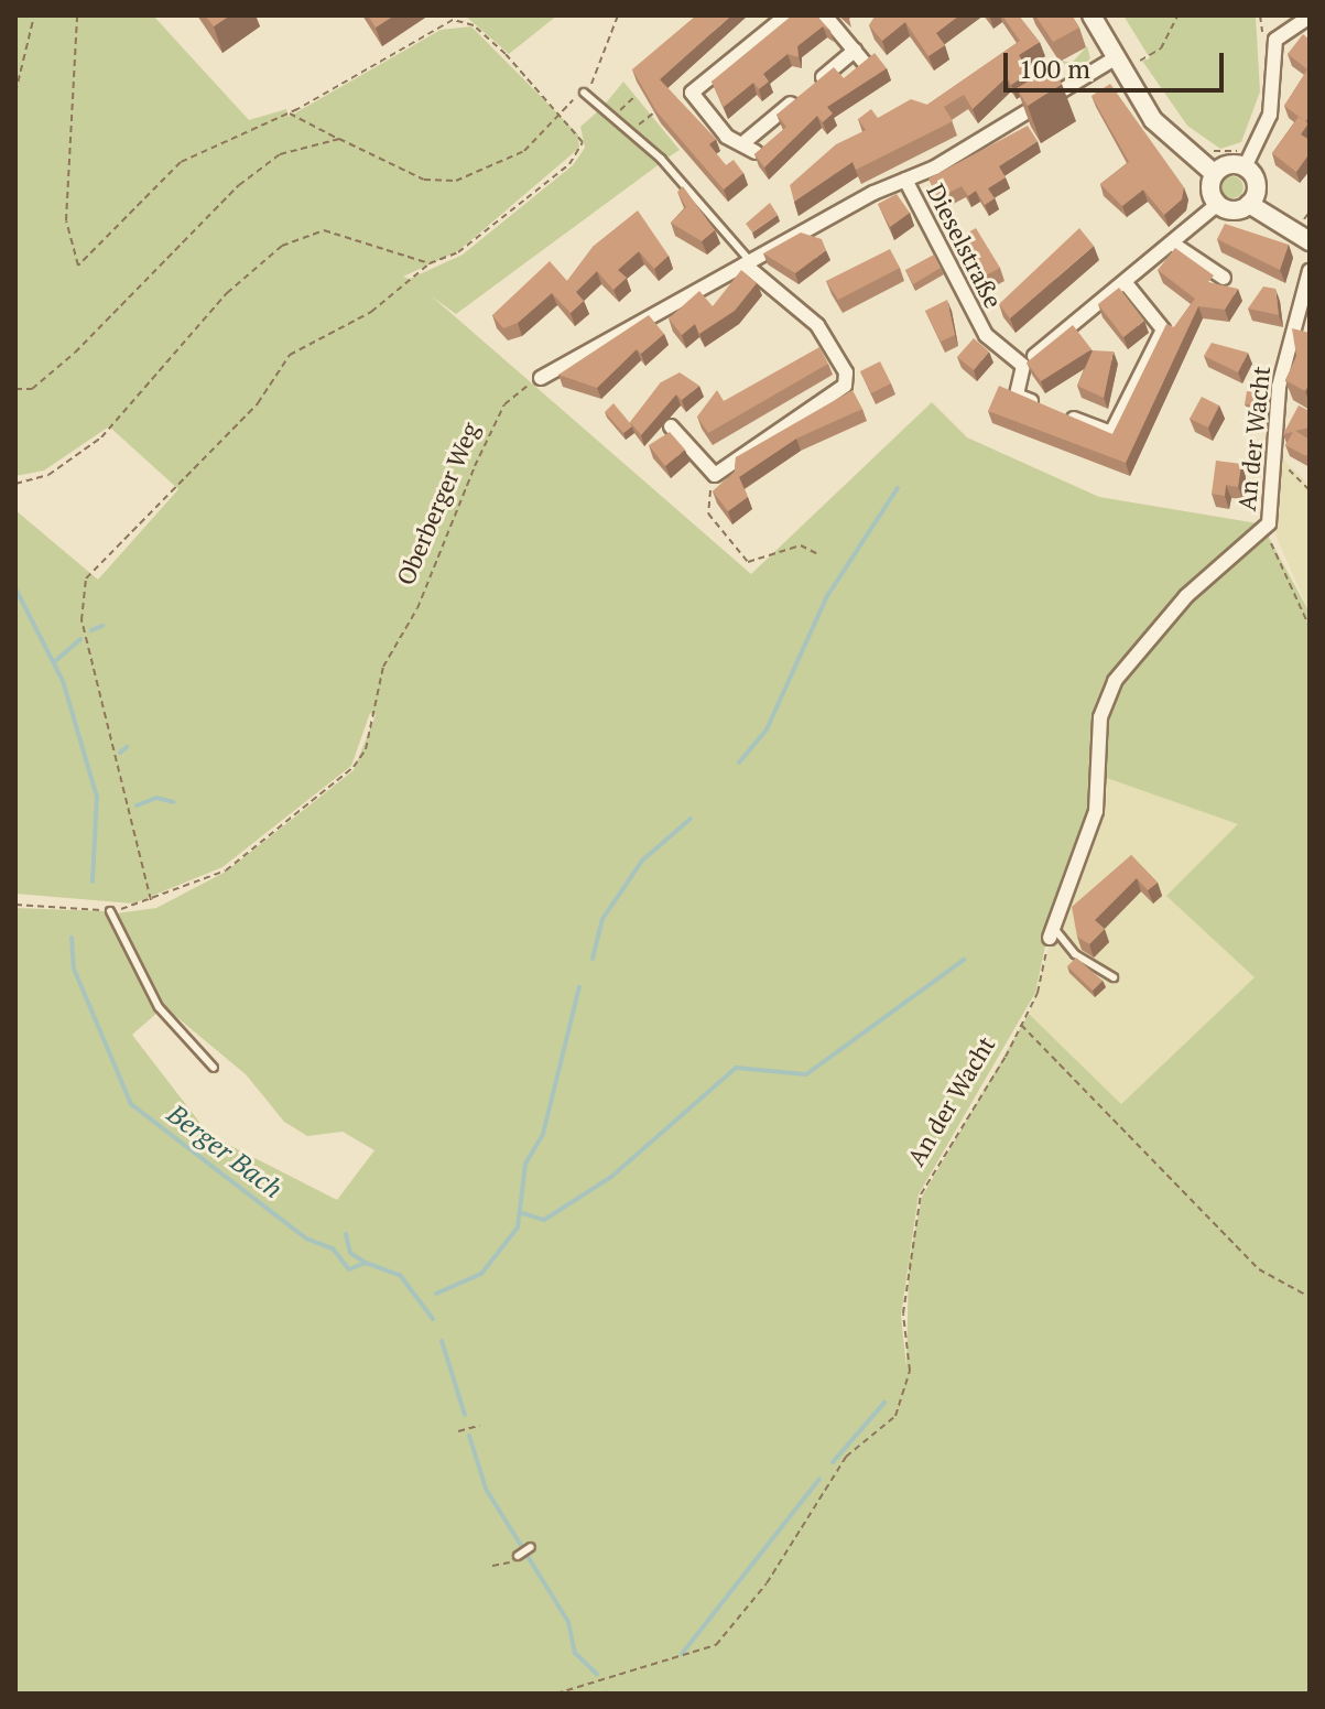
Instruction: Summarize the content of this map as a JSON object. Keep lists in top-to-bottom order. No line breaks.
{"streets":{"street":["Dieselstraße","An der Wacht"],"path":["Oberberger Weg"]},"water":["Berger Bach"],"scale_bar":"100 m"}
